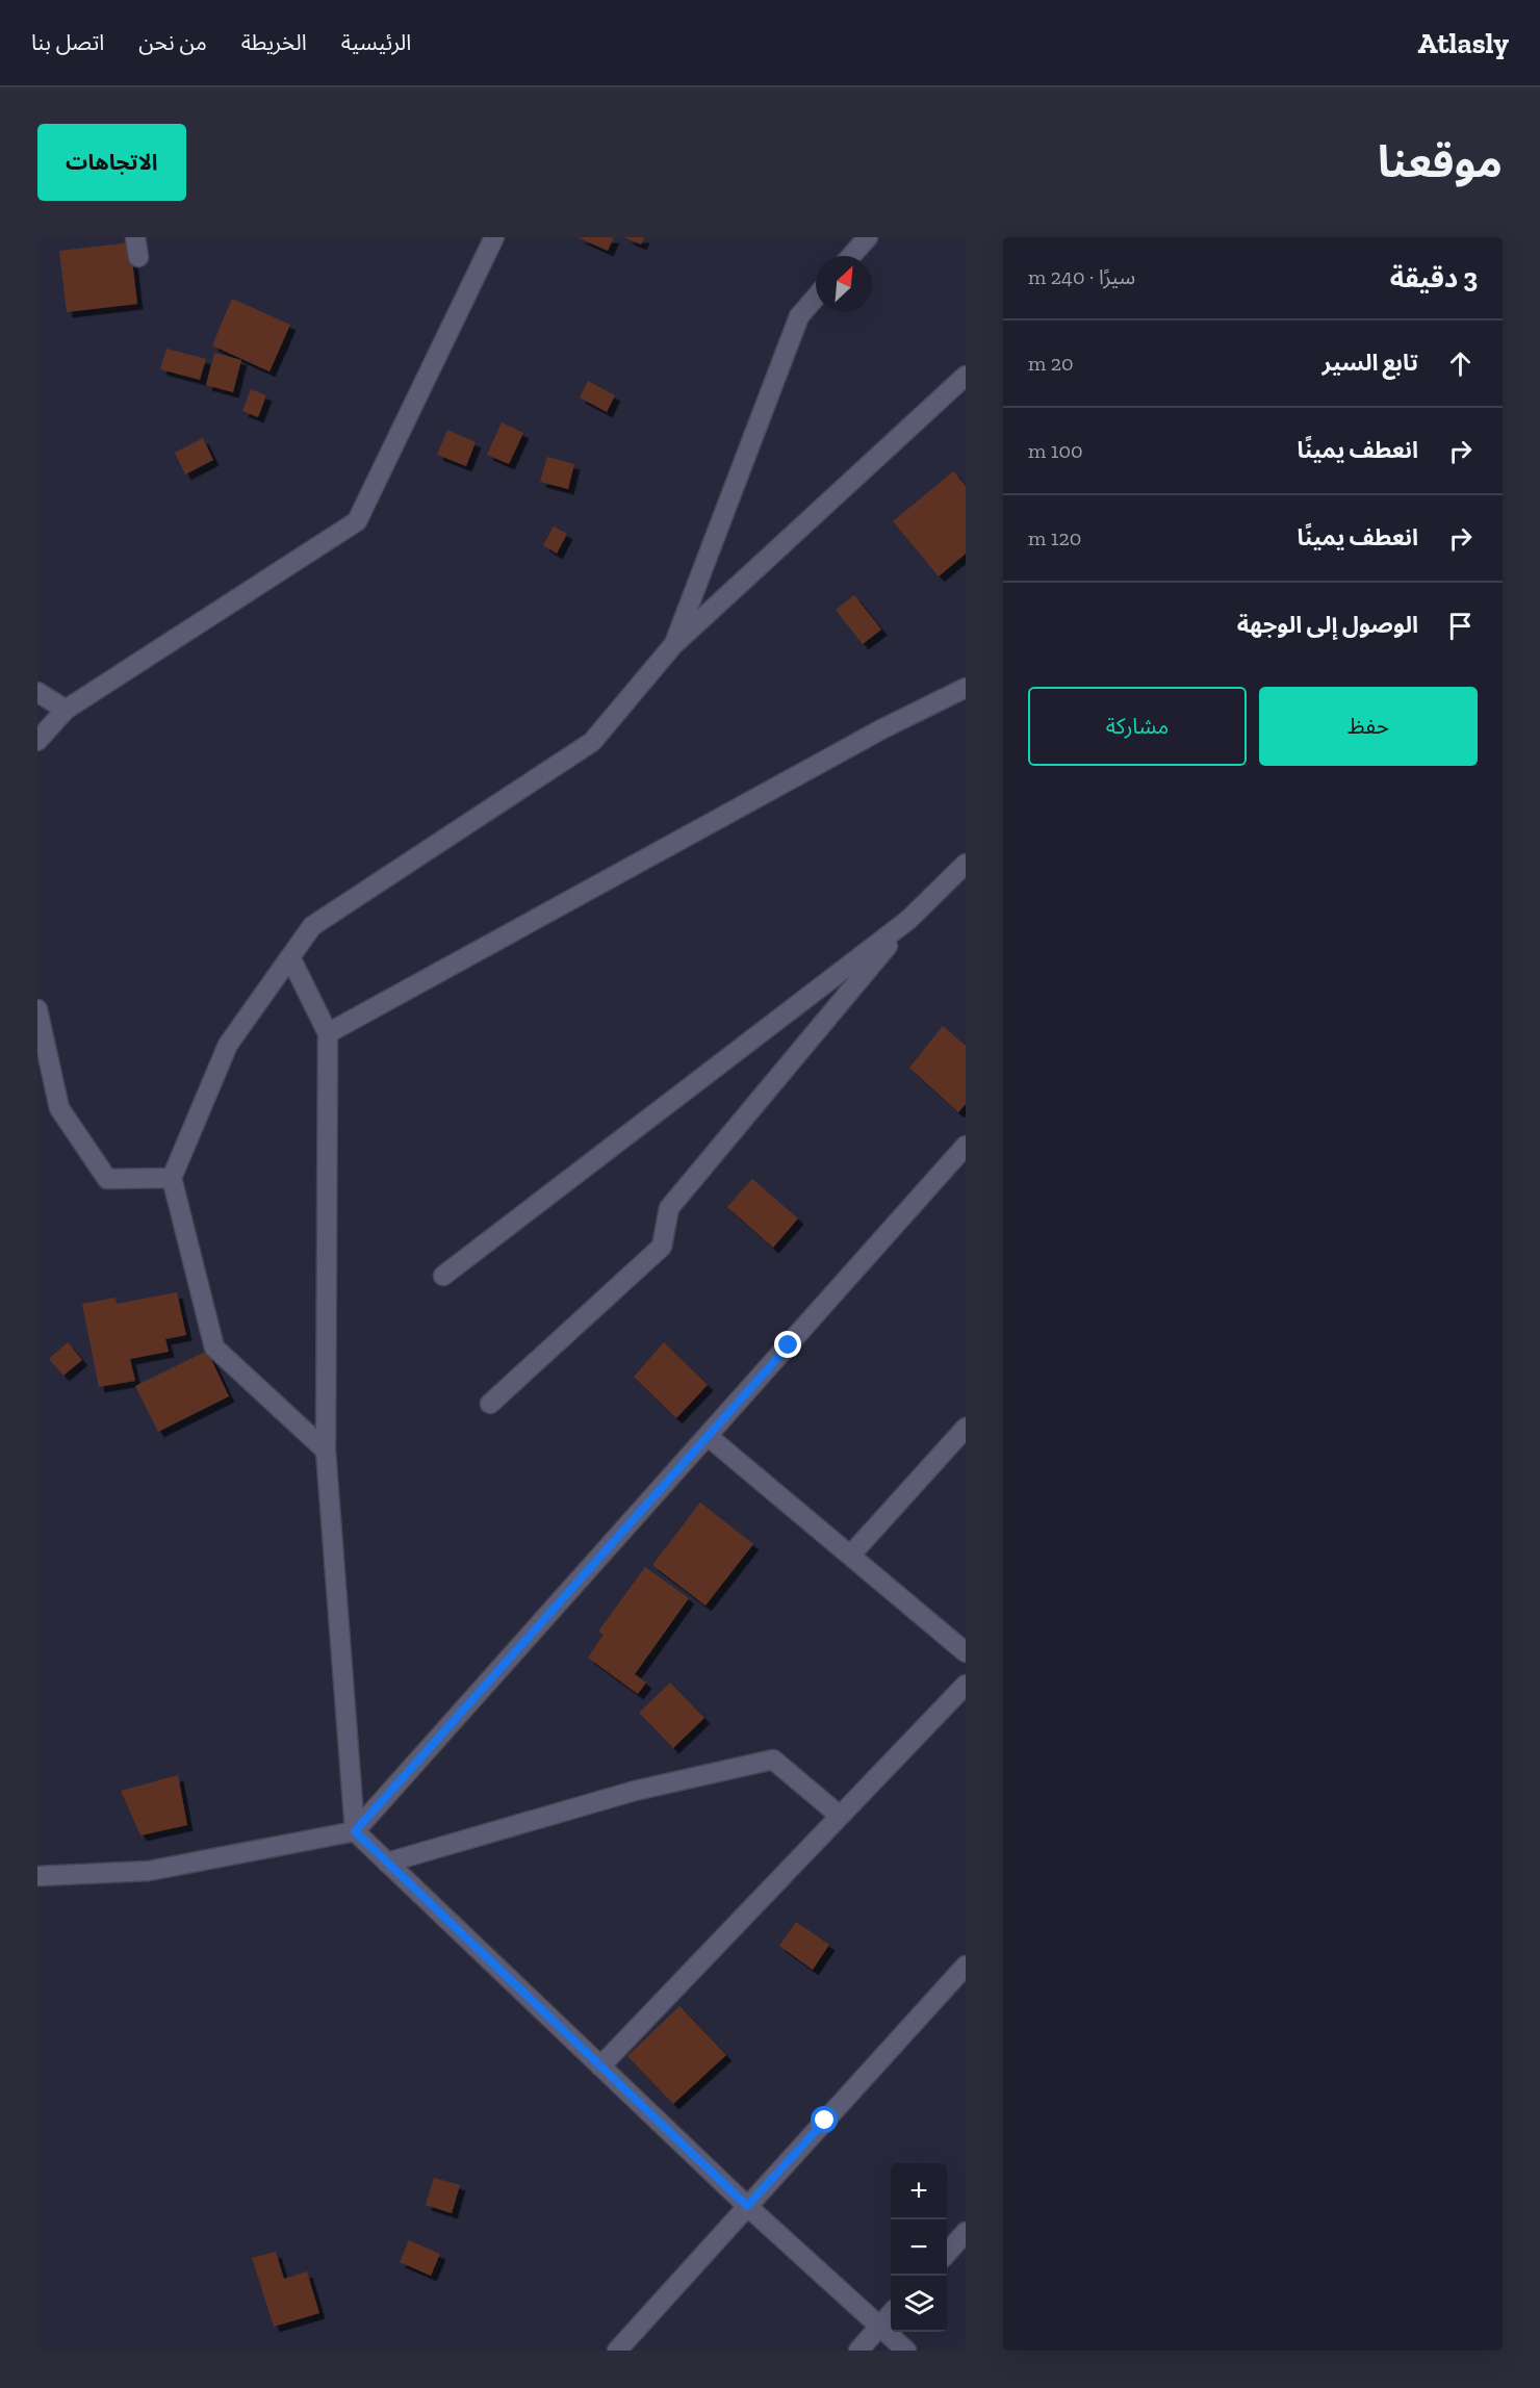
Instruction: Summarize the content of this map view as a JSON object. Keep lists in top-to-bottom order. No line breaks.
{"north":"top right","page":{"header":"Atlasly","nav":["الرئيسية","الخريطة","من نحن","اتصل بنا"],"title":"موقعنا","buttons":["الاتجاهات",["حفظ","مشاركة"]],"heading":["3 دقيقة","سيرًا · 240 m"],"list":[["تابع السير","20 m"],["انعطف يمينًا","100 m"],["انعطف يمينًا","120 m"],"الوصول إلى الوجهة"],"map_buttons":["+","−"]}}
